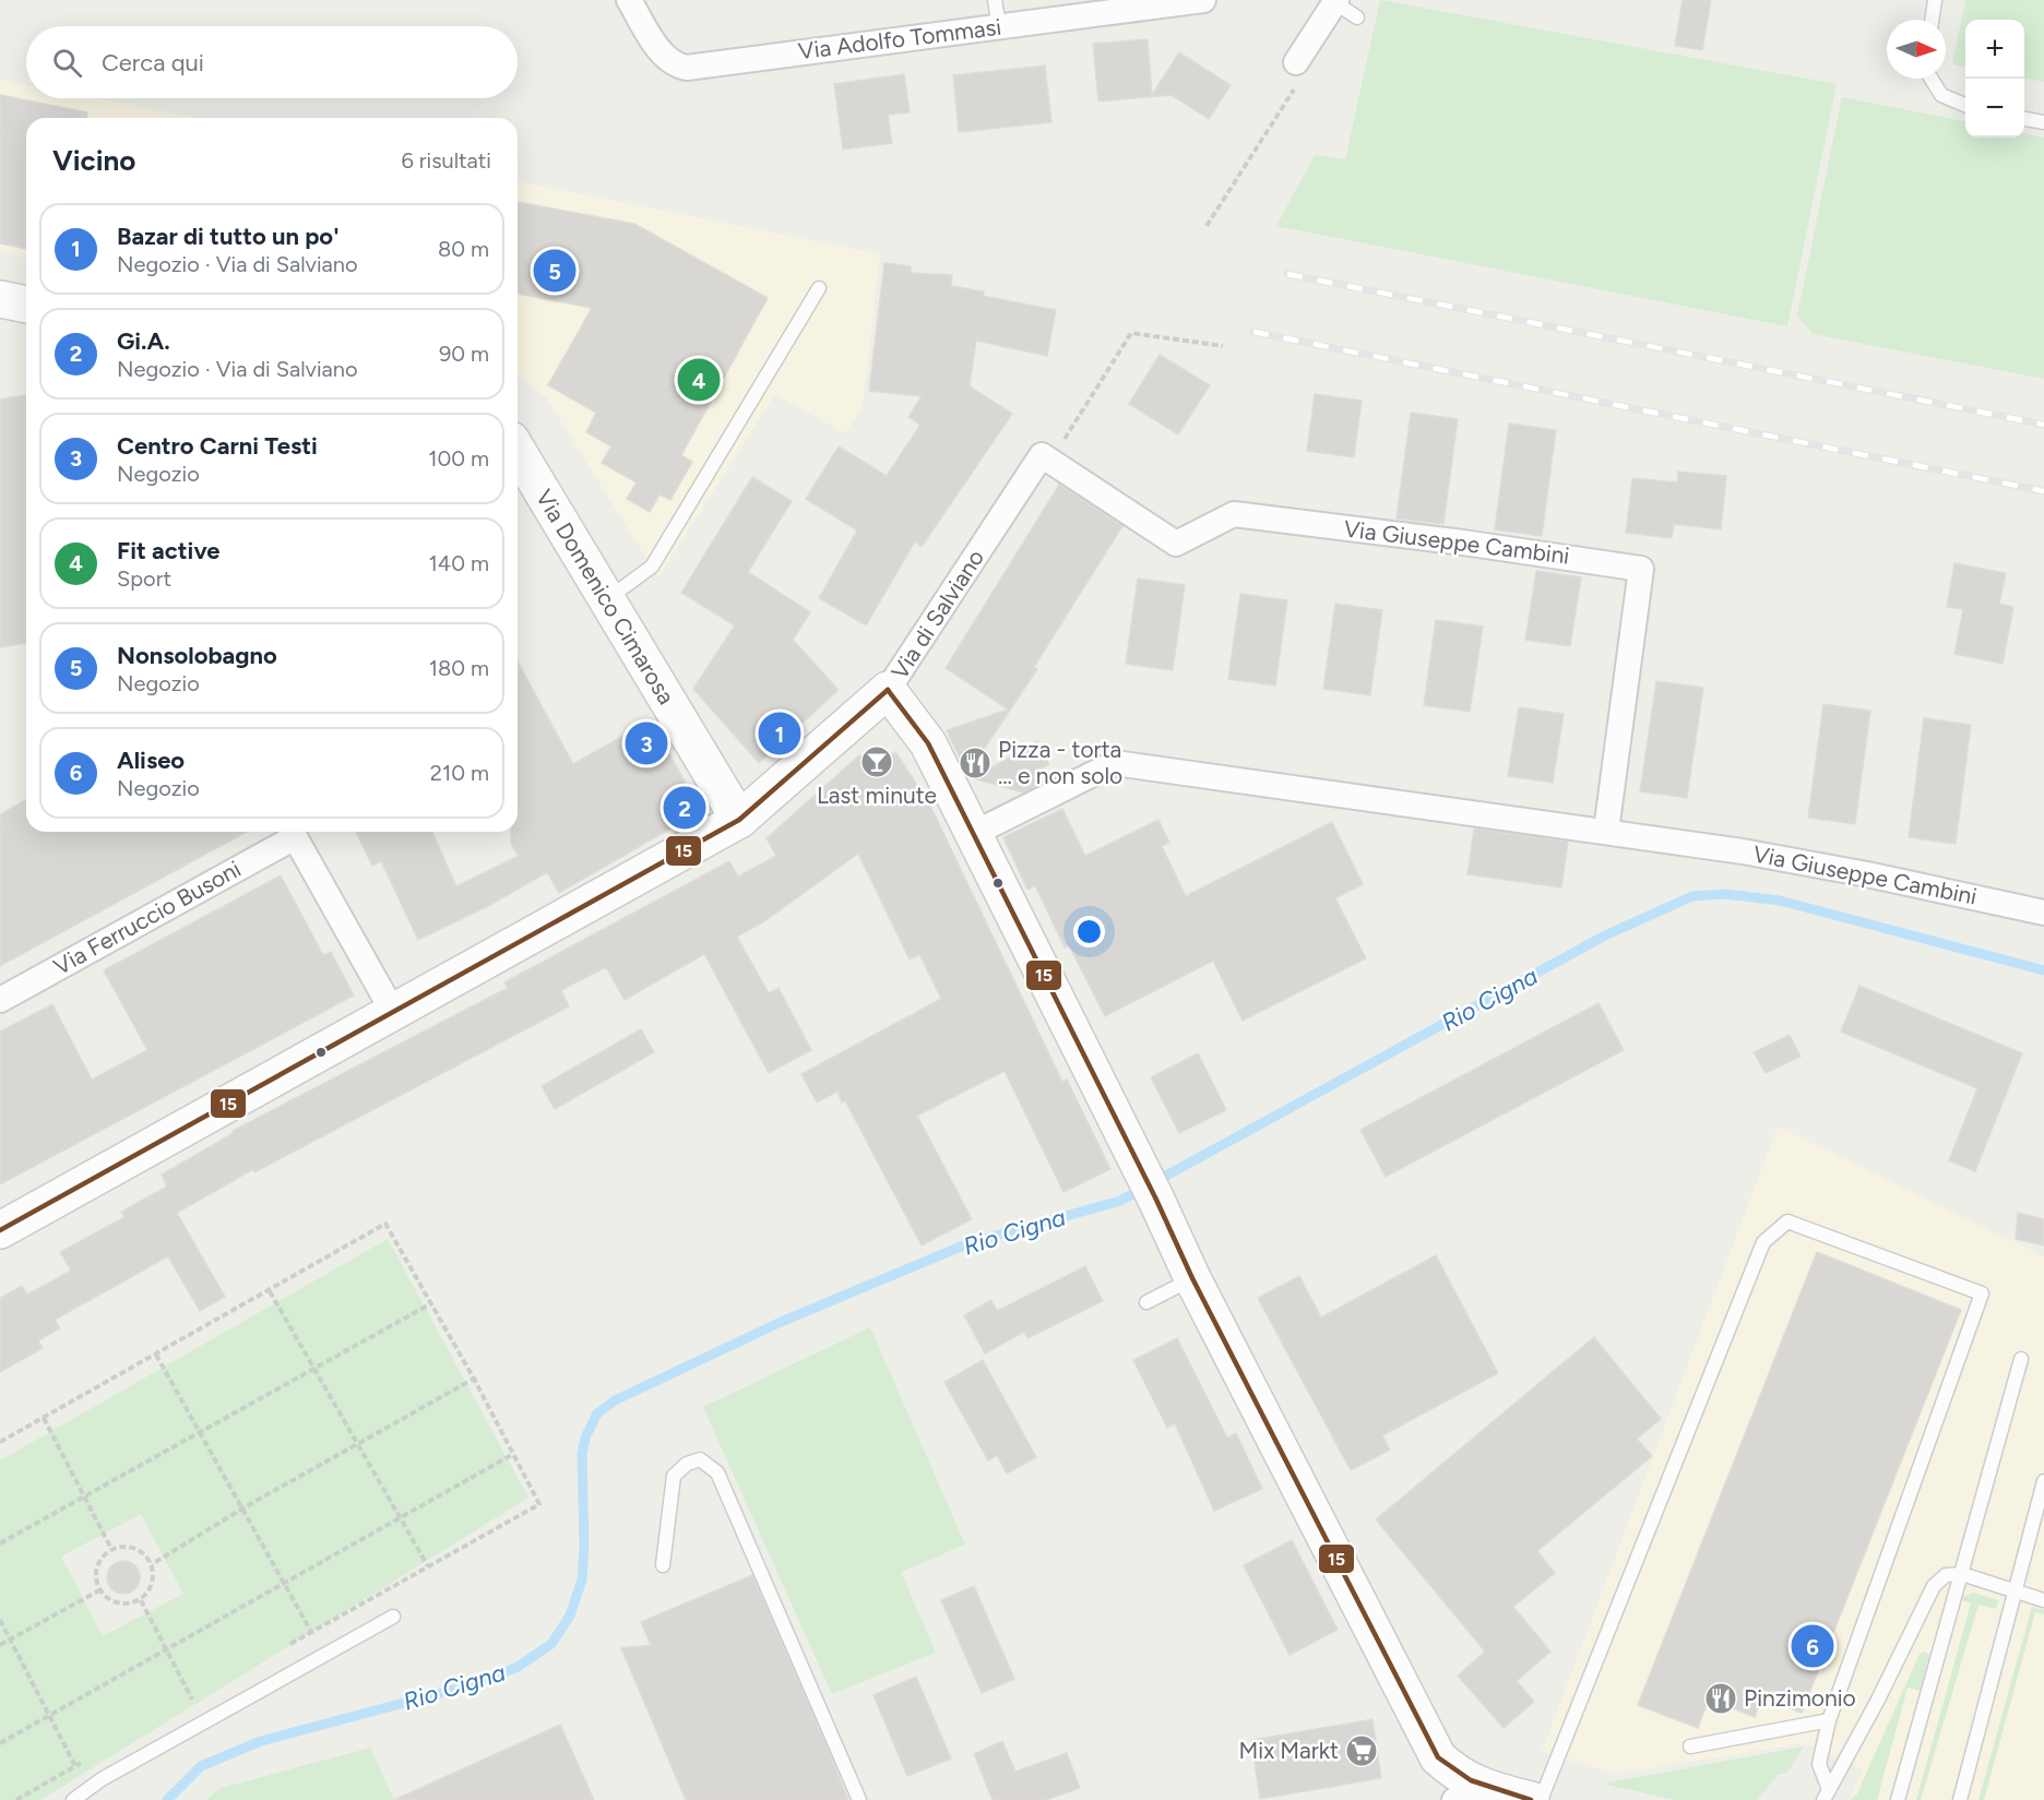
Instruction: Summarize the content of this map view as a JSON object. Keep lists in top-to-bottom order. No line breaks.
{"streets":{"street":["Via Adolfo Tommasi","Via Giuseppe Cambini","Via Domenico Cimarosa","Via di Salviano","Via Ferruccio Busoni"]},"crossings":[["Via Giuseppe Cambini","Via di Salviano"],["Via Domenico Cimarosa","Via di Salviano"]],"water":["Rio Cigna"],"places":{"bar":["Last minute"],"restaurant":["Pizza - torta … e non solo","Pinzimonio"],"supermarket":["Mix Markt"]},"lines":["transit line 15"],"north":"right","page":{"map_buttons":["+","−"],"search":"Cerca qui","heading":["Vicino","6 risultati"],"list":[{"mark":"1","name":"Bazar di tutto un po'","note":"Negozio · Via di Salviano","value":"80 m"},{"mark":"2","name":"Gi.A.","note":"Negozio · Via di Salviano","value":"90 m"},{"mark":"3","name":"Centro Carni Testi","note":"Negozio","value":"100 m"},{"mark":"4","name":"Fit active","note":"Sport","value":"140 m"},{"mark":"5","name":"Nonsolobagno","note":"Negozio","value":"180 m"},{"mark":"6","name":"Aliseo","note":"Negozio","value":"210 m"}],"pins":["5","4","1","3","2","6"]}}
